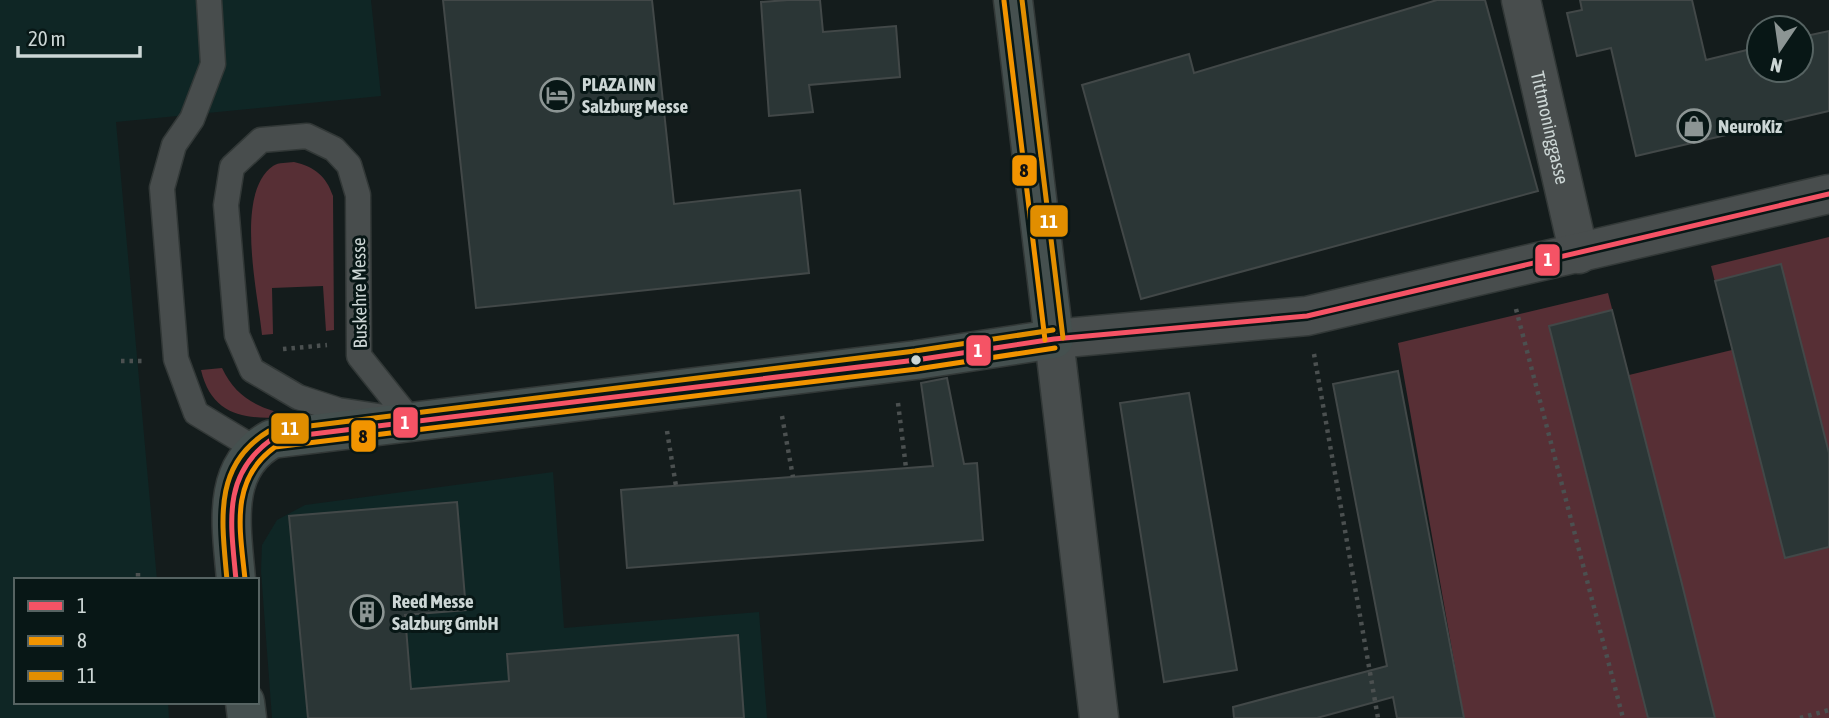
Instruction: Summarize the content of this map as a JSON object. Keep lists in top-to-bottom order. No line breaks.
{"streets":{"street":["Tittmoninggasse"],"lane":["Buskehre Messe"]},"places":{"hotel":["PLAZA INN Salzburg Messe"],"shop":["NeuroKiz"],"building":["Reed Messe Salzburg GmbH"]},"lines":["transit line 11","transit line 8","transit line 1"],"legend":["1","8","11"],"scale_bar":"20 m","north":"bottom"}
